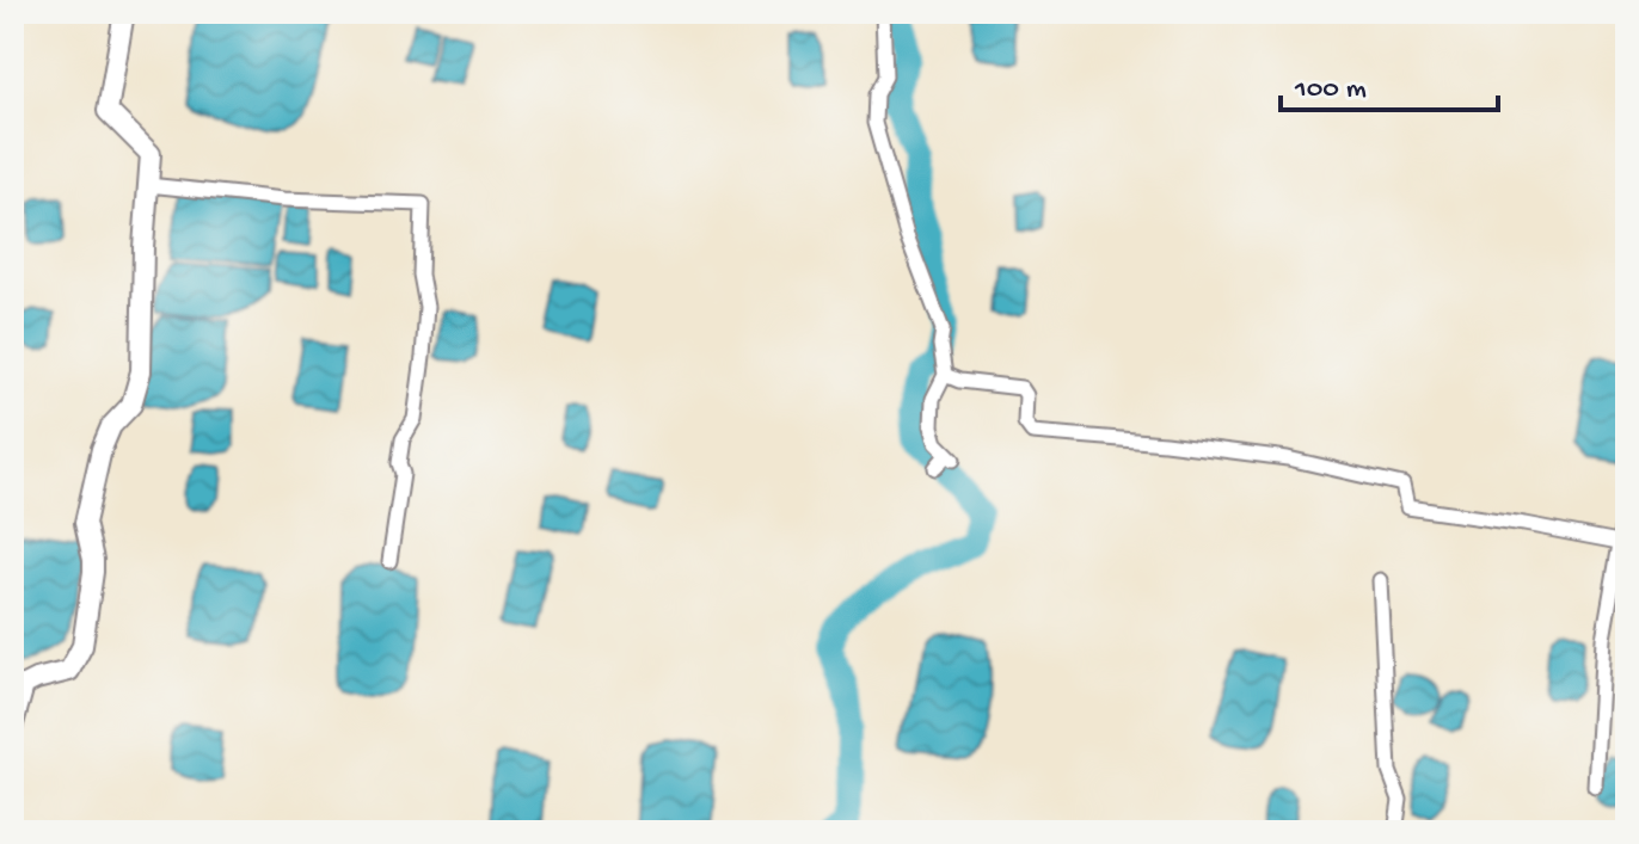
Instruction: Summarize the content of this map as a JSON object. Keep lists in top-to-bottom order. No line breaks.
{"scale_bar":"100 m"}
